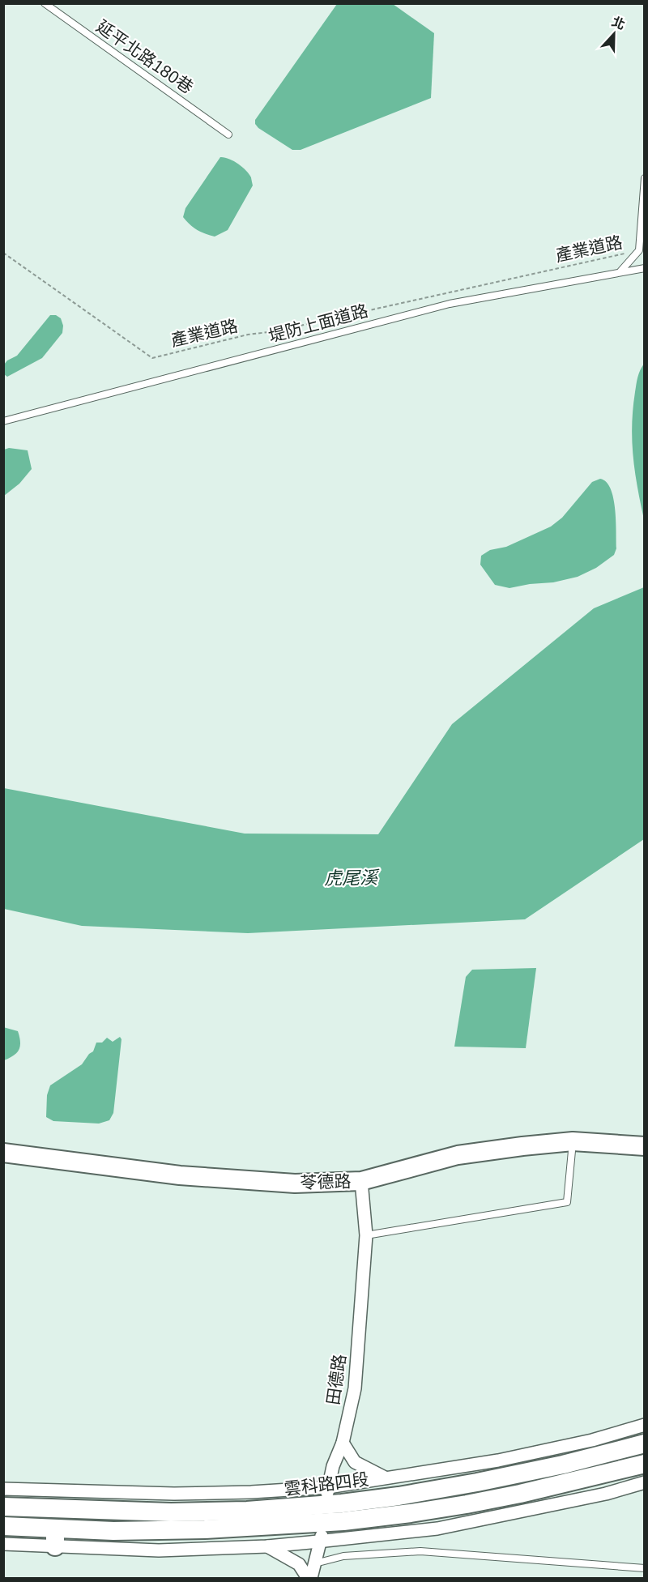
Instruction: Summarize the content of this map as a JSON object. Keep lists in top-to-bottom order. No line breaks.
{"streets":{"main road":["苓德路","雲科路四段"],"street":["田德路"],"lane":["延平北路180巷","堤防上面道路"],"path":["產業道路"]},"crossings":[["苓德路","田德路"],["田德路","雲科路四段"]],"water":["虎尾溪"],"north":"top"}
